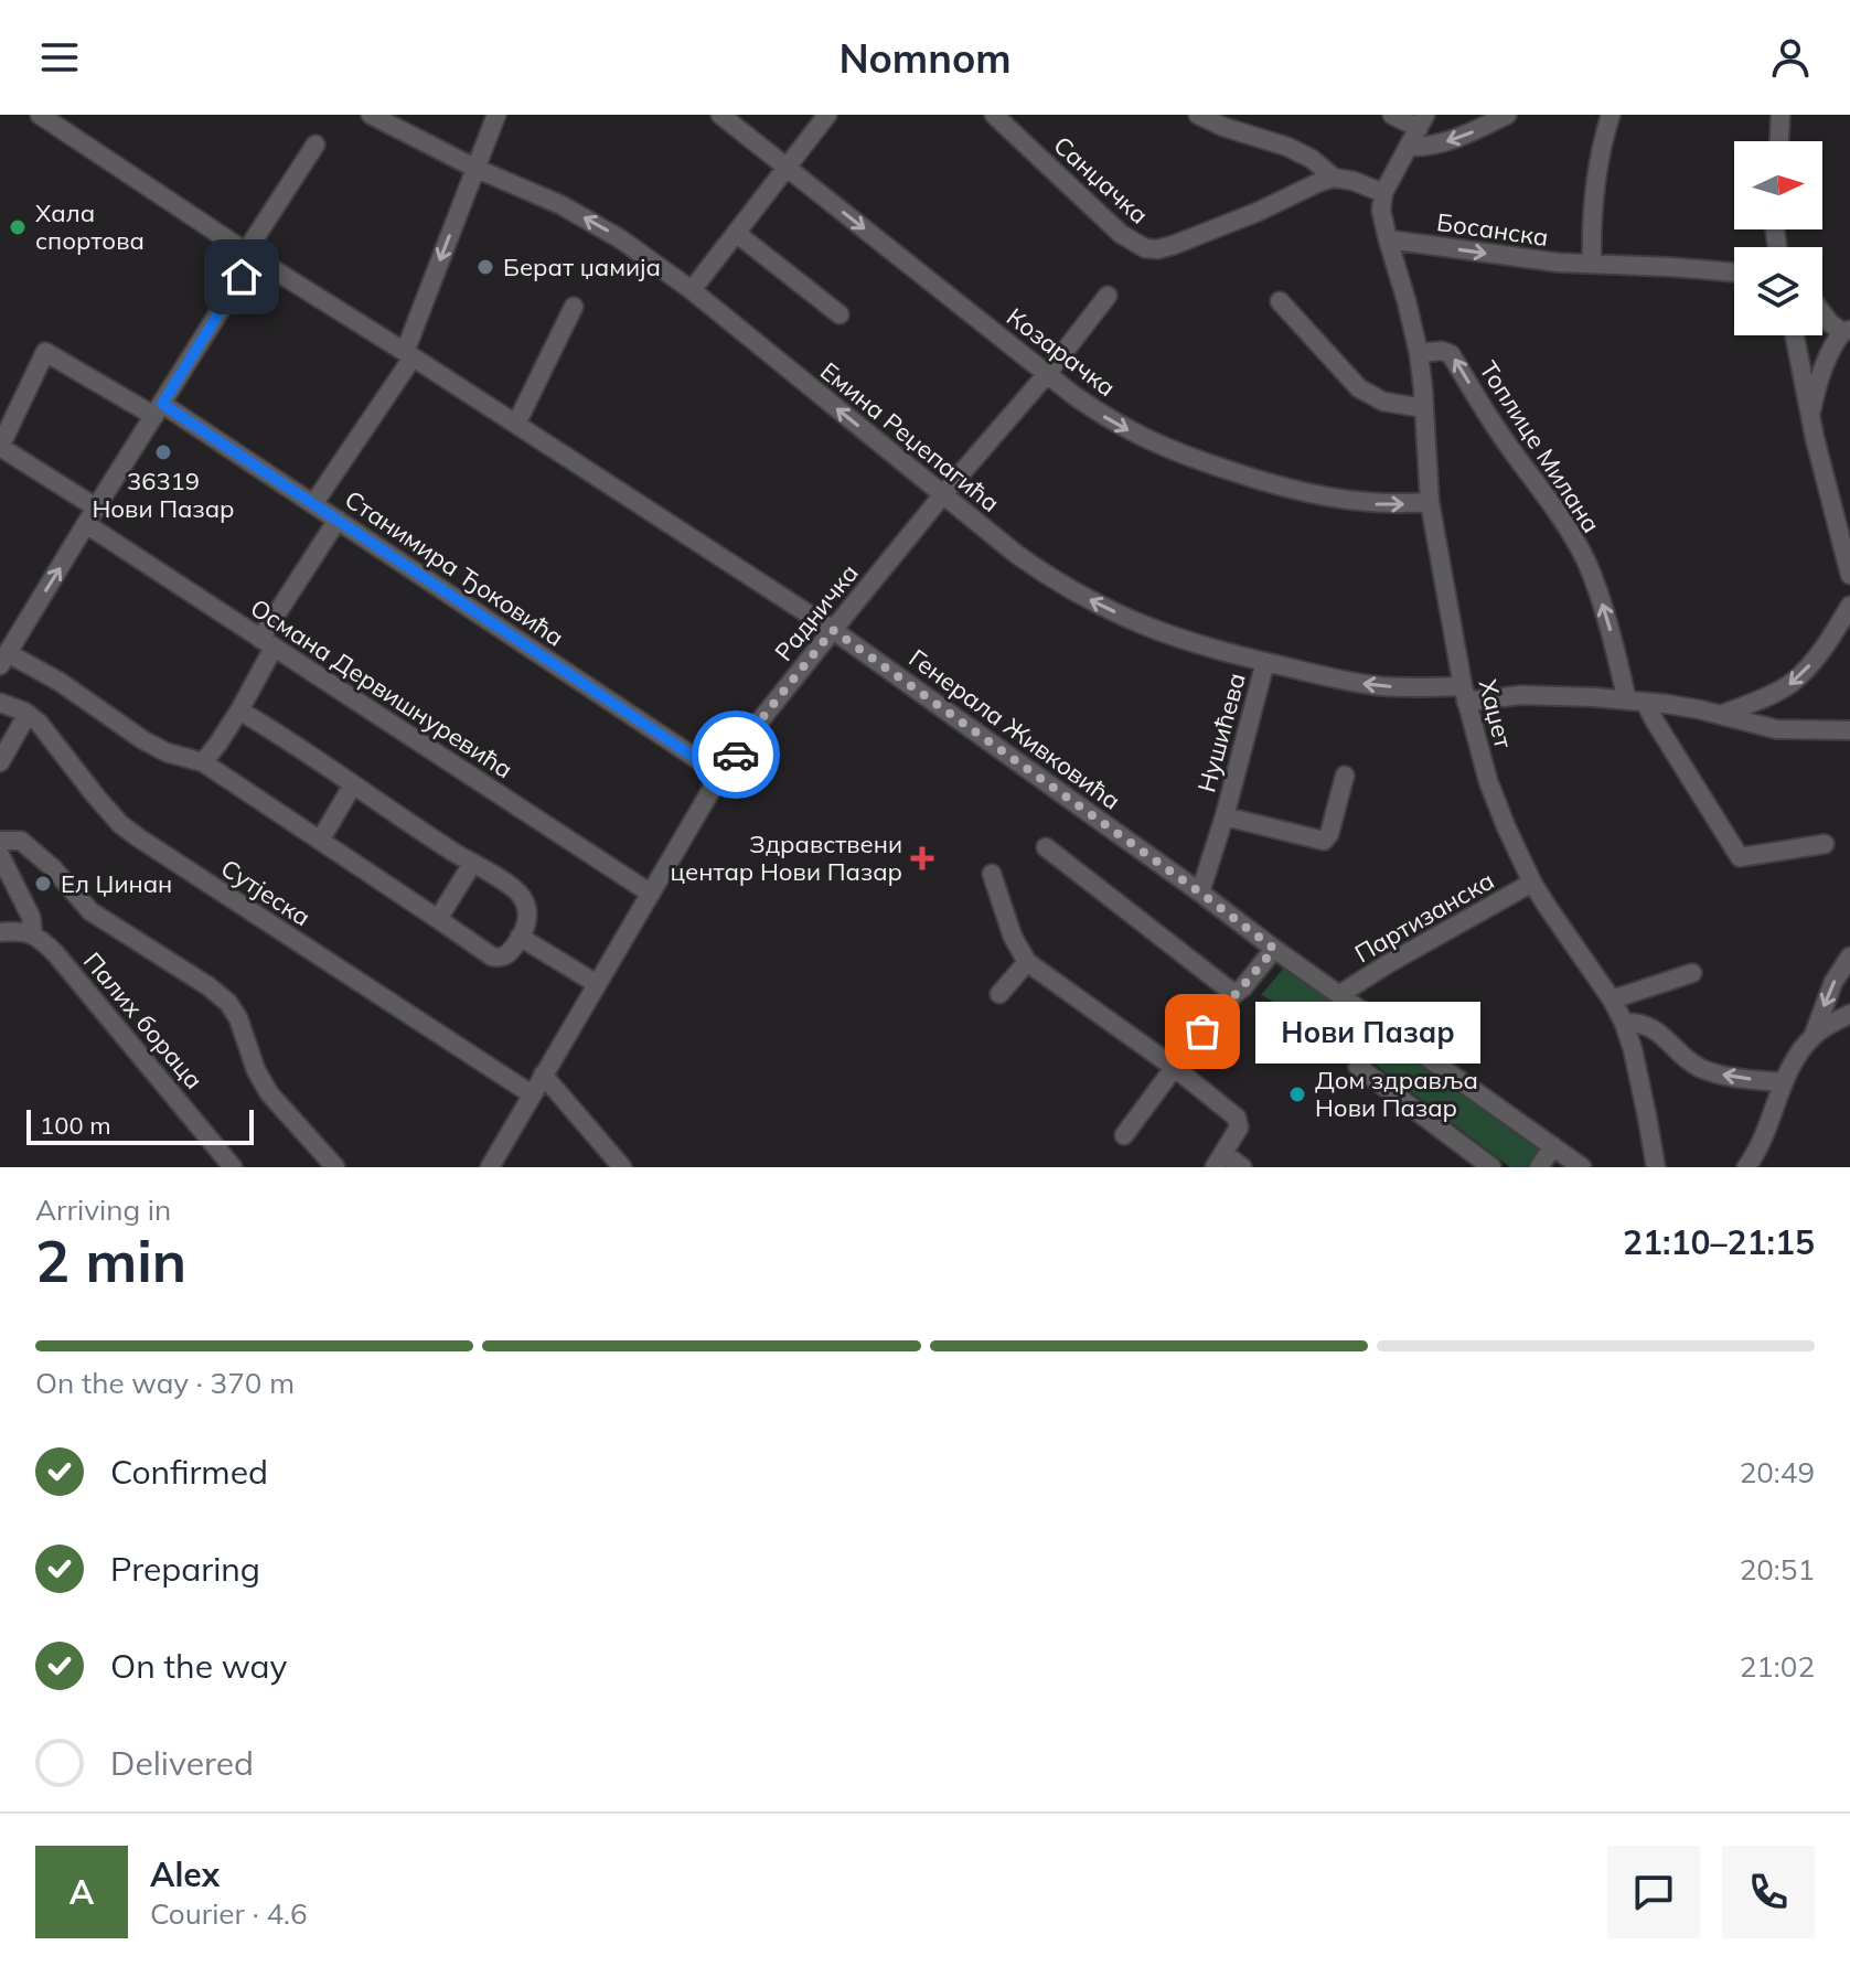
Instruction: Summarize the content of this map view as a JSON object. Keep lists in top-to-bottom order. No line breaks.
{"streets":{"street":["Санџачка","Босанска","Козарачка","Емина Реџепагића","Топлице Милана","Станимира Ђоковића","Радничка","Османа Дервишнуревића","Хаџет","Генерала Живковића","Нушићева","Сутјеска","Партизанска","Палих бораца"]},"crossings":[["Босанска","Хаџет"],["Козарачка","Радничка"],["Козарачка","Хаџет"],["Емина Реџепагића","Топлице Милана"],["Емина Реџепагића","Радничка"],["Емина Реџепагића","Хаџет"],["Емина Реџепагића","Нушићева"],["Топлице Милана","Хаџет"],["Станимира Ђоковића","Радничка"],["Радничка","Османа Дервишнуревића"],["Радничка","Генерала Живковића"],["Радничка","Сутјеска"],["Хаџет","Партизанска"],["Генерала Живковића","Нушићева"],["Генерала Живковића","Партизанска"]],"one_way":["Босанска","Емина Реџепагића","Топлице Милана"],"places":{"other":["Хала спортова","Берат џамија","36319 Нови Пазар","Ел Џинан","Нови Пазар","Дом здравља Нови Пазар"],"health":["Здравствени центар Нови Пазар"]},"scale_bar":"100 m","north":"right","page":{"header":"Nomnom","bubble":"Нови Пазар","scale":"100 m","heading":["2 min","Arriving in","21:10–21:15"],"panel":["Alex","Courier · 4.6"],"bar":"On the way · 370 m","list":[["Confirmed","20:49"],["Preparing","20:51"],["On the way","21:02"],"Delivered"],"round":"A"}}
